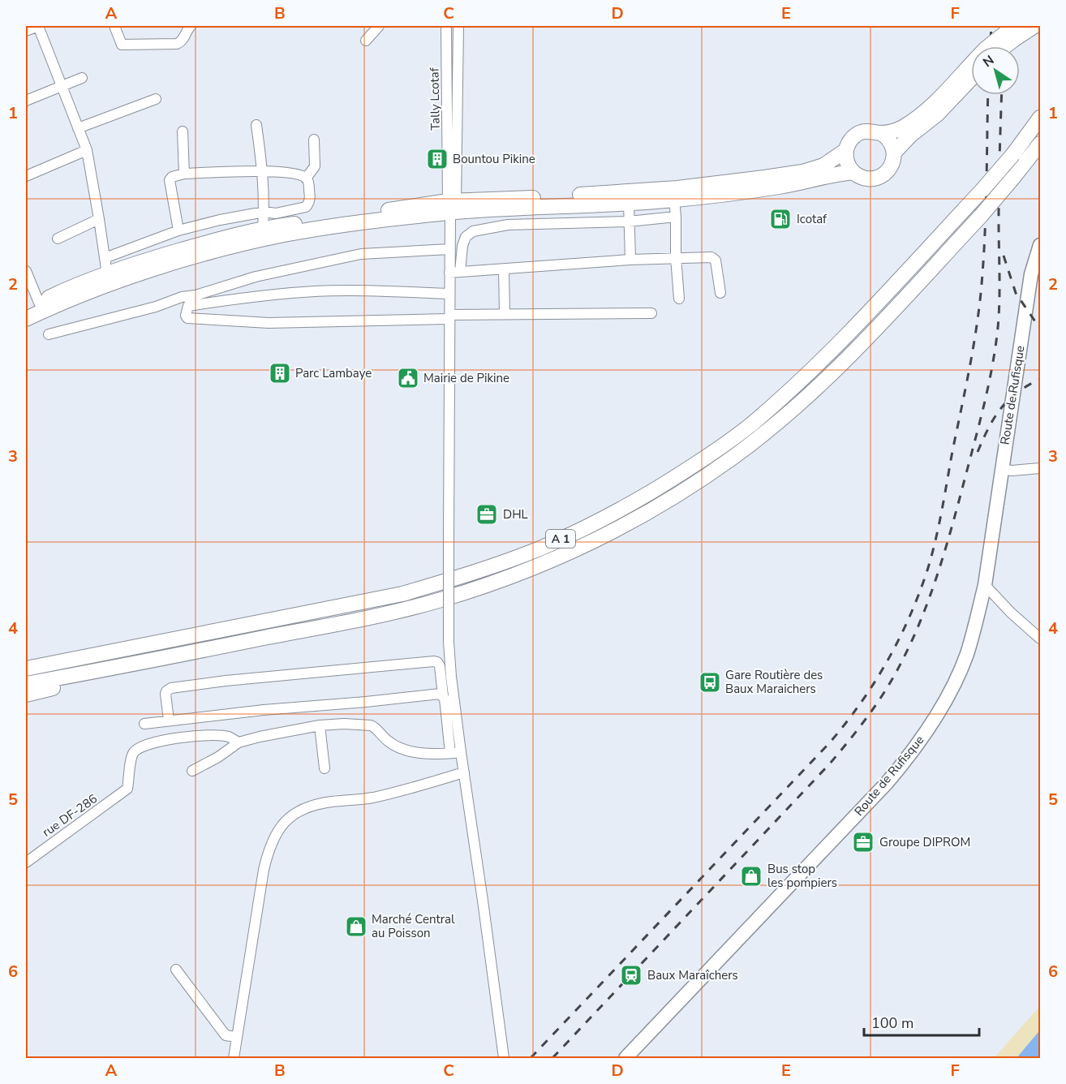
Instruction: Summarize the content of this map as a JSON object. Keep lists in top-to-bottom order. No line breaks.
{"streets":{"highway":["A 1"],"main road":["Route de Rufisque"],"street":["Tally Lcotaf","rue DF-286"]},"places":{"building":["Bountou Pikine","Parc Lambaye"],"fuel station":["Icotaf"],"public building":["Mairie de Pikine"],"office":["DHL","Groupe DIPROM"],"bus stop":["Gare Routière des Baux Maraichers"],"shop":["Bus stop les pompiers","Marché Central au Poisson"],"station":["Baux Maraîchers"]},"scale_bar":"100 m","north":"top left","grid":{"columns":["A","B","C","D","E","F"],"rows":["1","2","3","4","5","6"]}}
